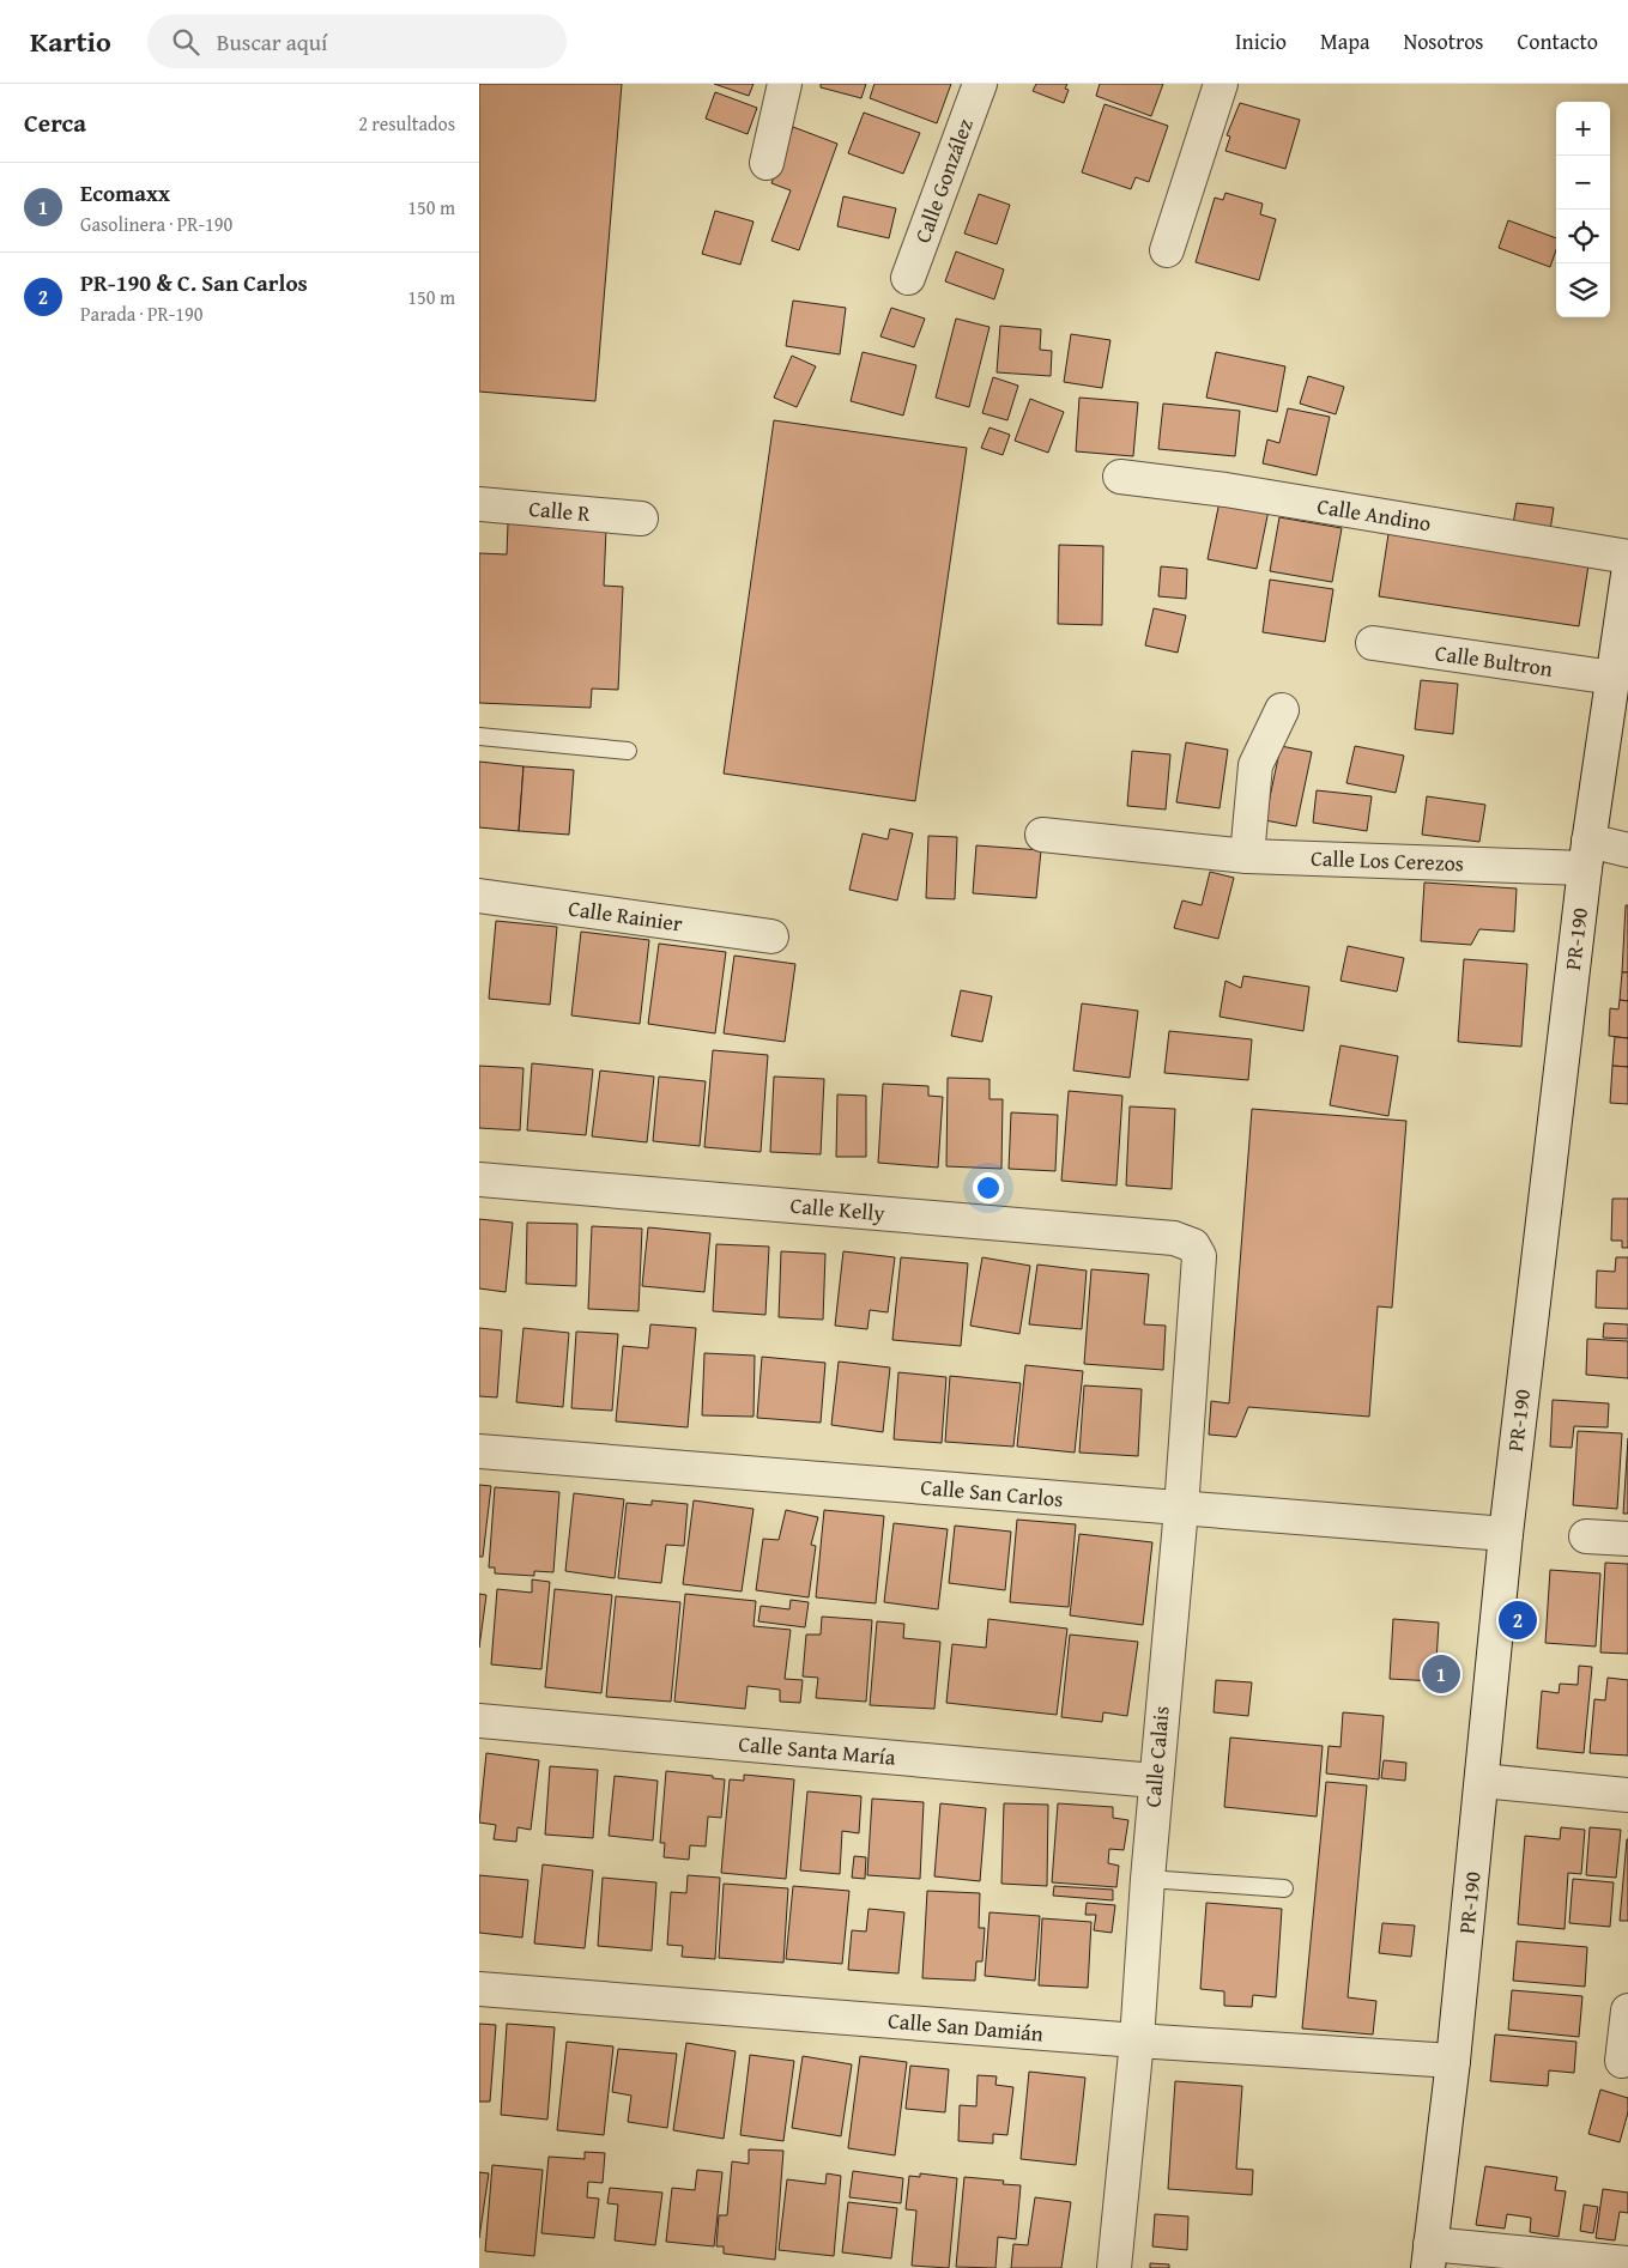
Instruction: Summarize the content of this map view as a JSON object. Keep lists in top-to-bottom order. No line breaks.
{"streets":{"street":["Calle González","Calle R","Calle Andino","Calle Bultron","Calle Los Cerezos","Calle Rainier","PR-190","Calle Kelly","Calle San Carlos","Calle Santa María","Calle Calais","Calle San Damián"]},"crossings":[["Calle Bultron","PR-190"],["Calle Los Cerezos","PR-190"],["PR-190","Calle San Carlos"],["PR-190","Calle San Damián"],["Calle Kelly","Calle Calais"],["Calle San Carlos","Calle Calais"],["Calle Santa María","Calle Calais"],["Calle Calais","Calle San Damián"]],"page":{"header":"Kartio","search":"Buscar aquí","nav":["Inicio","Mapa","Nosotros","Contacto"],"heading":["Cerca","2 resultados"],"map_buttons":["+","−"],"list":[{"mark":"1","name":"Ecomaxx","note":"Gasolinera · PR-190","value":"150 m"},{"mark":"2","name":"PR-190 & C. San Carlos","note":"Parada · PR-190","value":"150 m"}],"pins":["2","1"]}}
